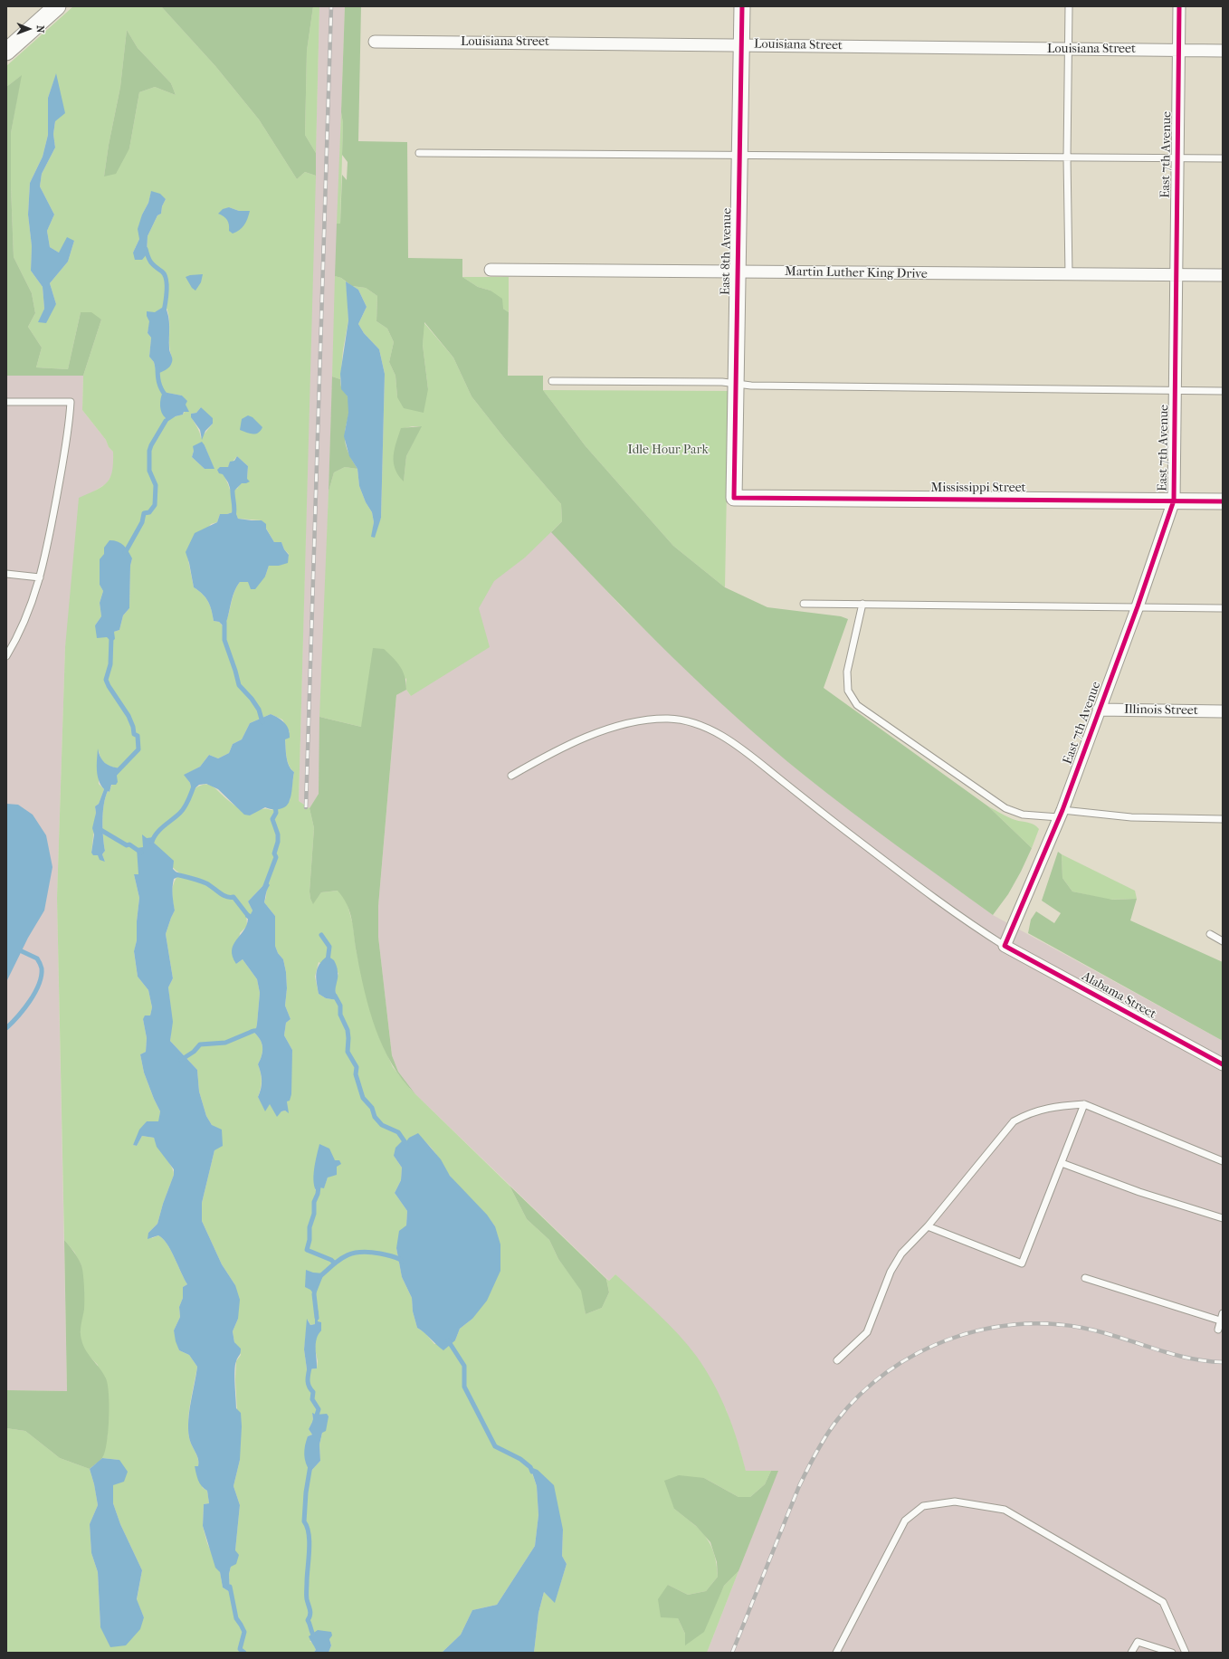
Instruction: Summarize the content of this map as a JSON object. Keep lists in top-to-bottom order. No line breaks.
{"streets":{"street":["Louisiana Street","East 7th Avenue","East 8th Avenue","Martin Luther King Drive","Mississippi Street","Illinois Street","Alabama Street"]},"crossings":[["Louisiana Street","East 7th Avenue"],["Louisiana Street","East 8th Avenue"],["East 7th Avenue","Martin Luther King Drive"],["East 7th Avenue","Mississippi Street"],["East 7th Avenue","Illinois Street"],["East 7th Avenue","Alabama Street"],["East 8th Avenue","Martin Luther King Drive"],["East 8th Avenue","Mississippi Street"]],"parks":["Idle Hour Park"],"north":"right"}
